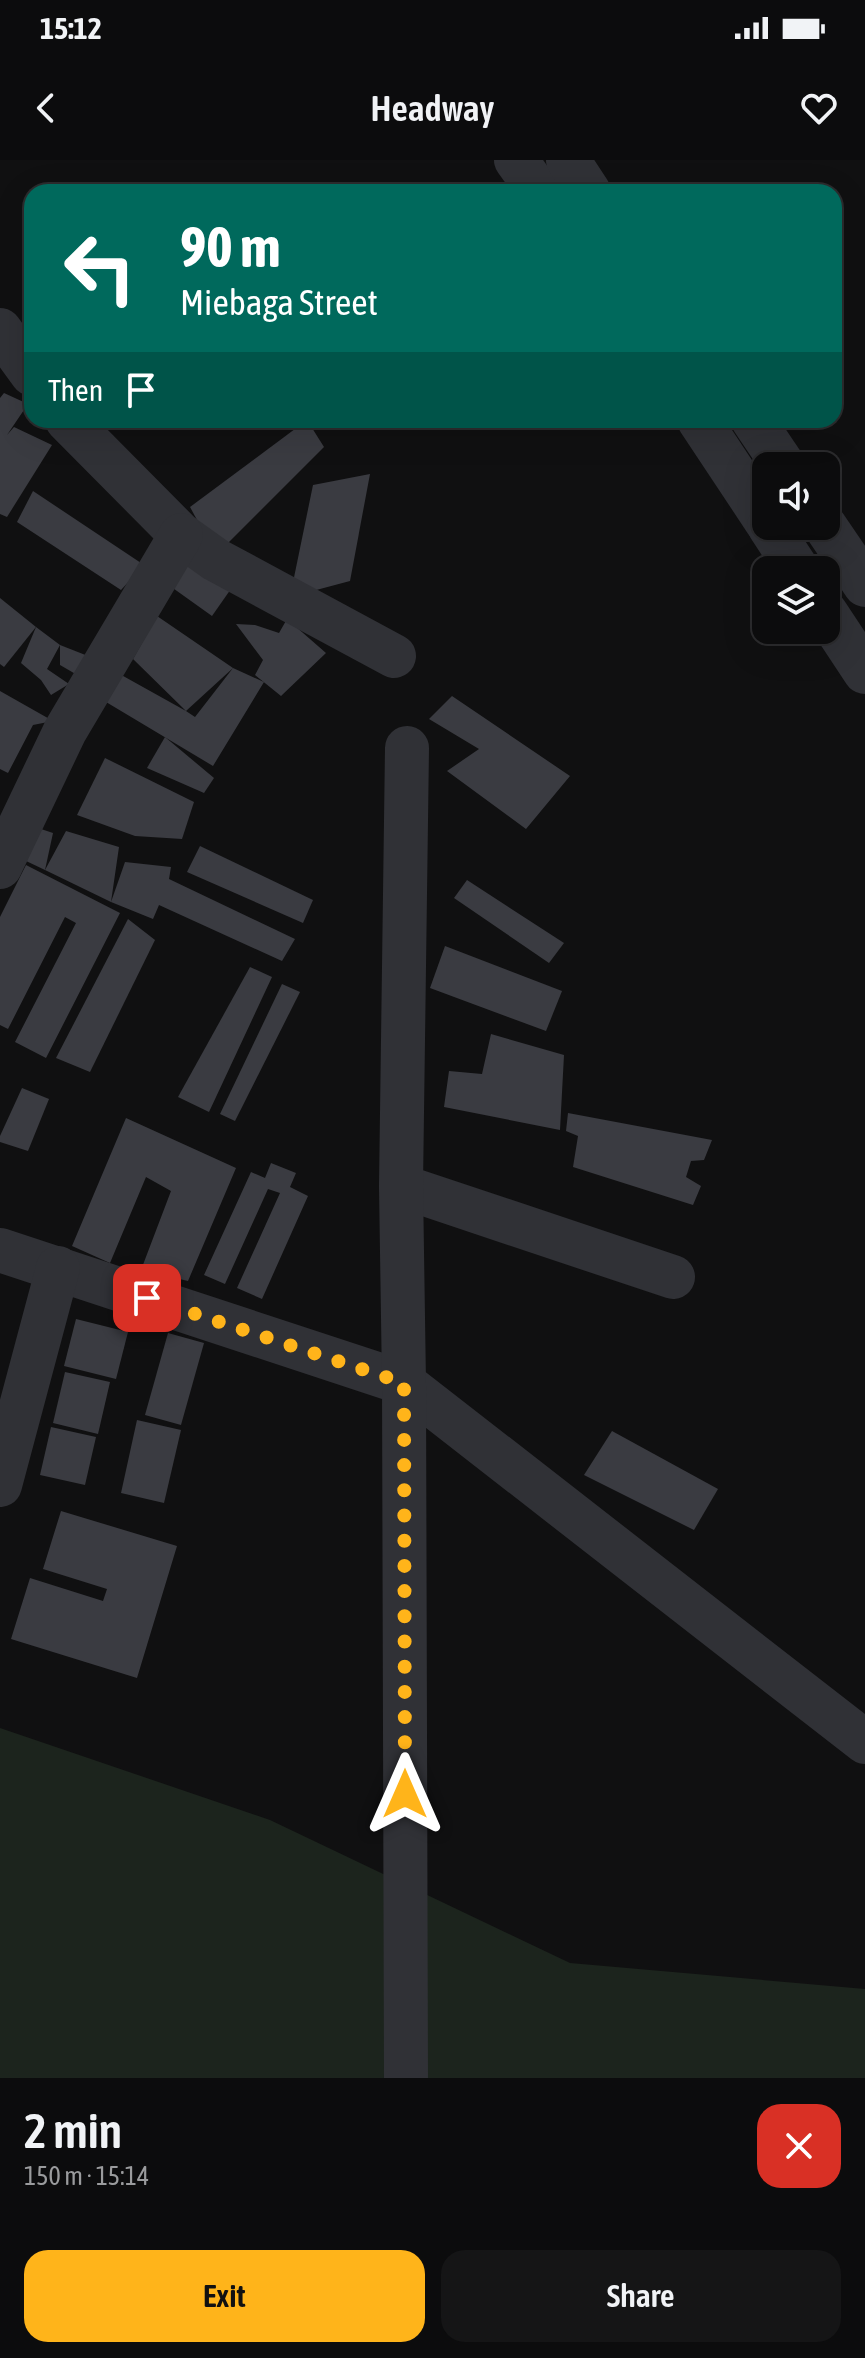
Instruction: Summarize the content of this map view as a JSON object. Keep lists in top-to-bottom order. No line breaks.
{"page":{"status":"15:12","header":"Headway","turn":["90 m","Miebaga Street"],"then":"Then","heading":["2 min","150 m · 15:14"],"buttons":["Exit","Share"]}}
